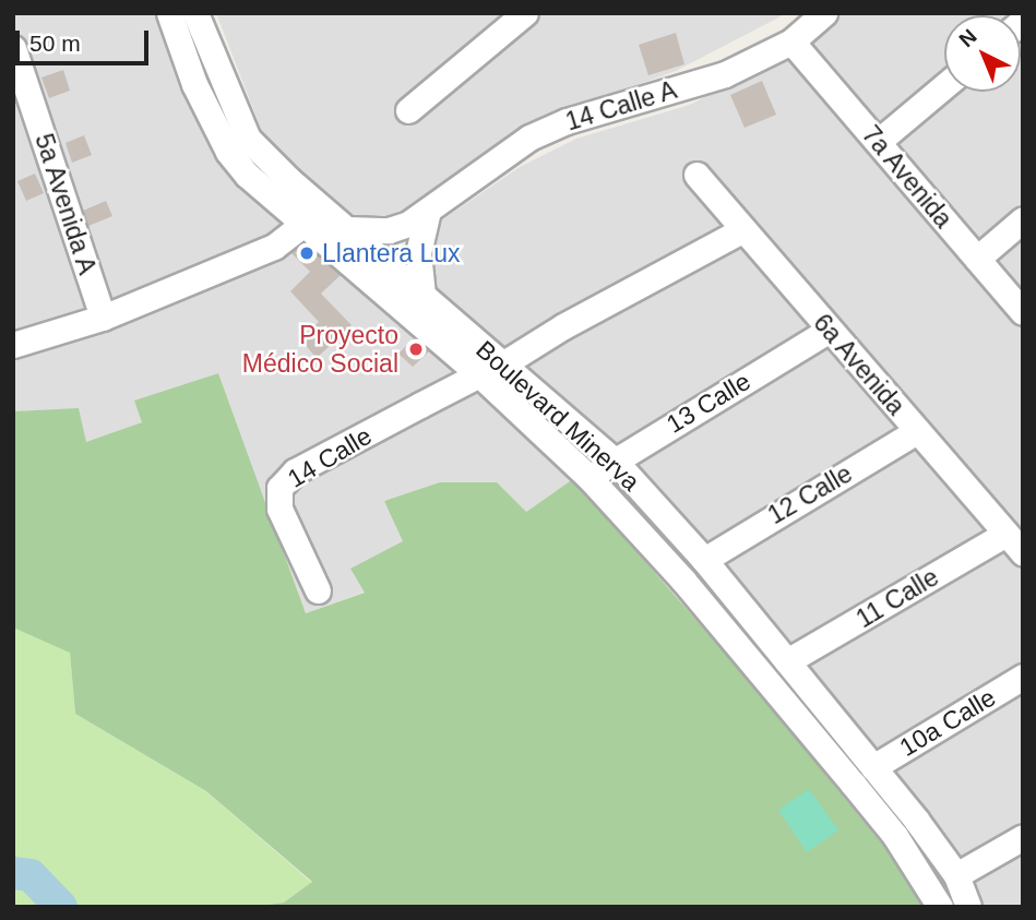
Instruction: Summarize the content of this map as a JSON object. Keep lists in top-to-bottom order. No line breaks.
{"streets":{"street":["14 Calle A","7a Avenida","5a Avenida A","6a Avenida","13 Calle","Boulevard Minerva","14 Calle","12 Calle","11 Calle","10a Calle"]},"crossings":[["14 Calle A","7a Avenida"],["14 Calle A","Boulevard Minerva"],["6a Avenida","13 Calle"],["6a Avenida","14 Calle"],["6a Avenida","12 Calle"],["6a Avenida","11 Calle"],["13 Calle","Boulevard Minerva"],["Boulevard Minerva","14 Calle"],["Boulevard Minerva","12 Calle"],["Boulevard Minerva","11 Calle"],["Boulevard Minerva","10a Calle"]],"places":["Llantera Lux","Proyecto Médico Social"],"scale_bar":"50 m","north":"top left"}
